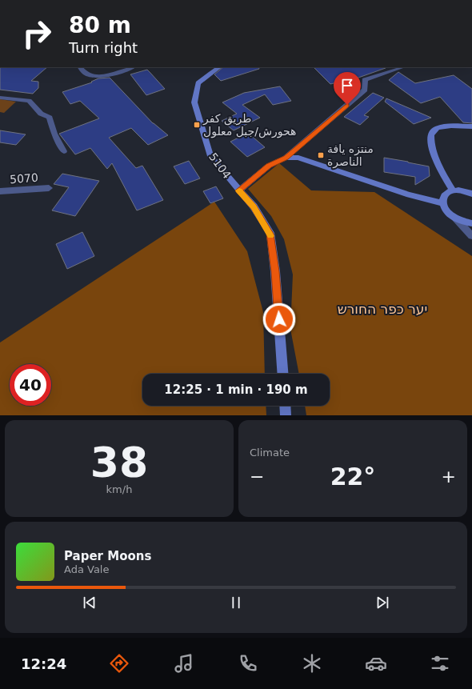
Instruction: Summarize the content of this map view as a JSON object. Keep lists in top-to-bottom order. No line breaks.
{"streets":{"street":["5104","5070"]},"parks":["יער כפר החורש"],"places":{"transit":["طريق كفر هحورش/جبل معلول","منتزه يافة الناصرة"]},"page":{"turn":["80 m","Turn right"],"limit":"40","trip":"12:25 · 1 min · 190 m","tile":[["38","km/h"],"Climate"],"heat":["−","22°","+"],"song":["Paper Moons","Ada Vale"],"tabs":"12:24"}}
